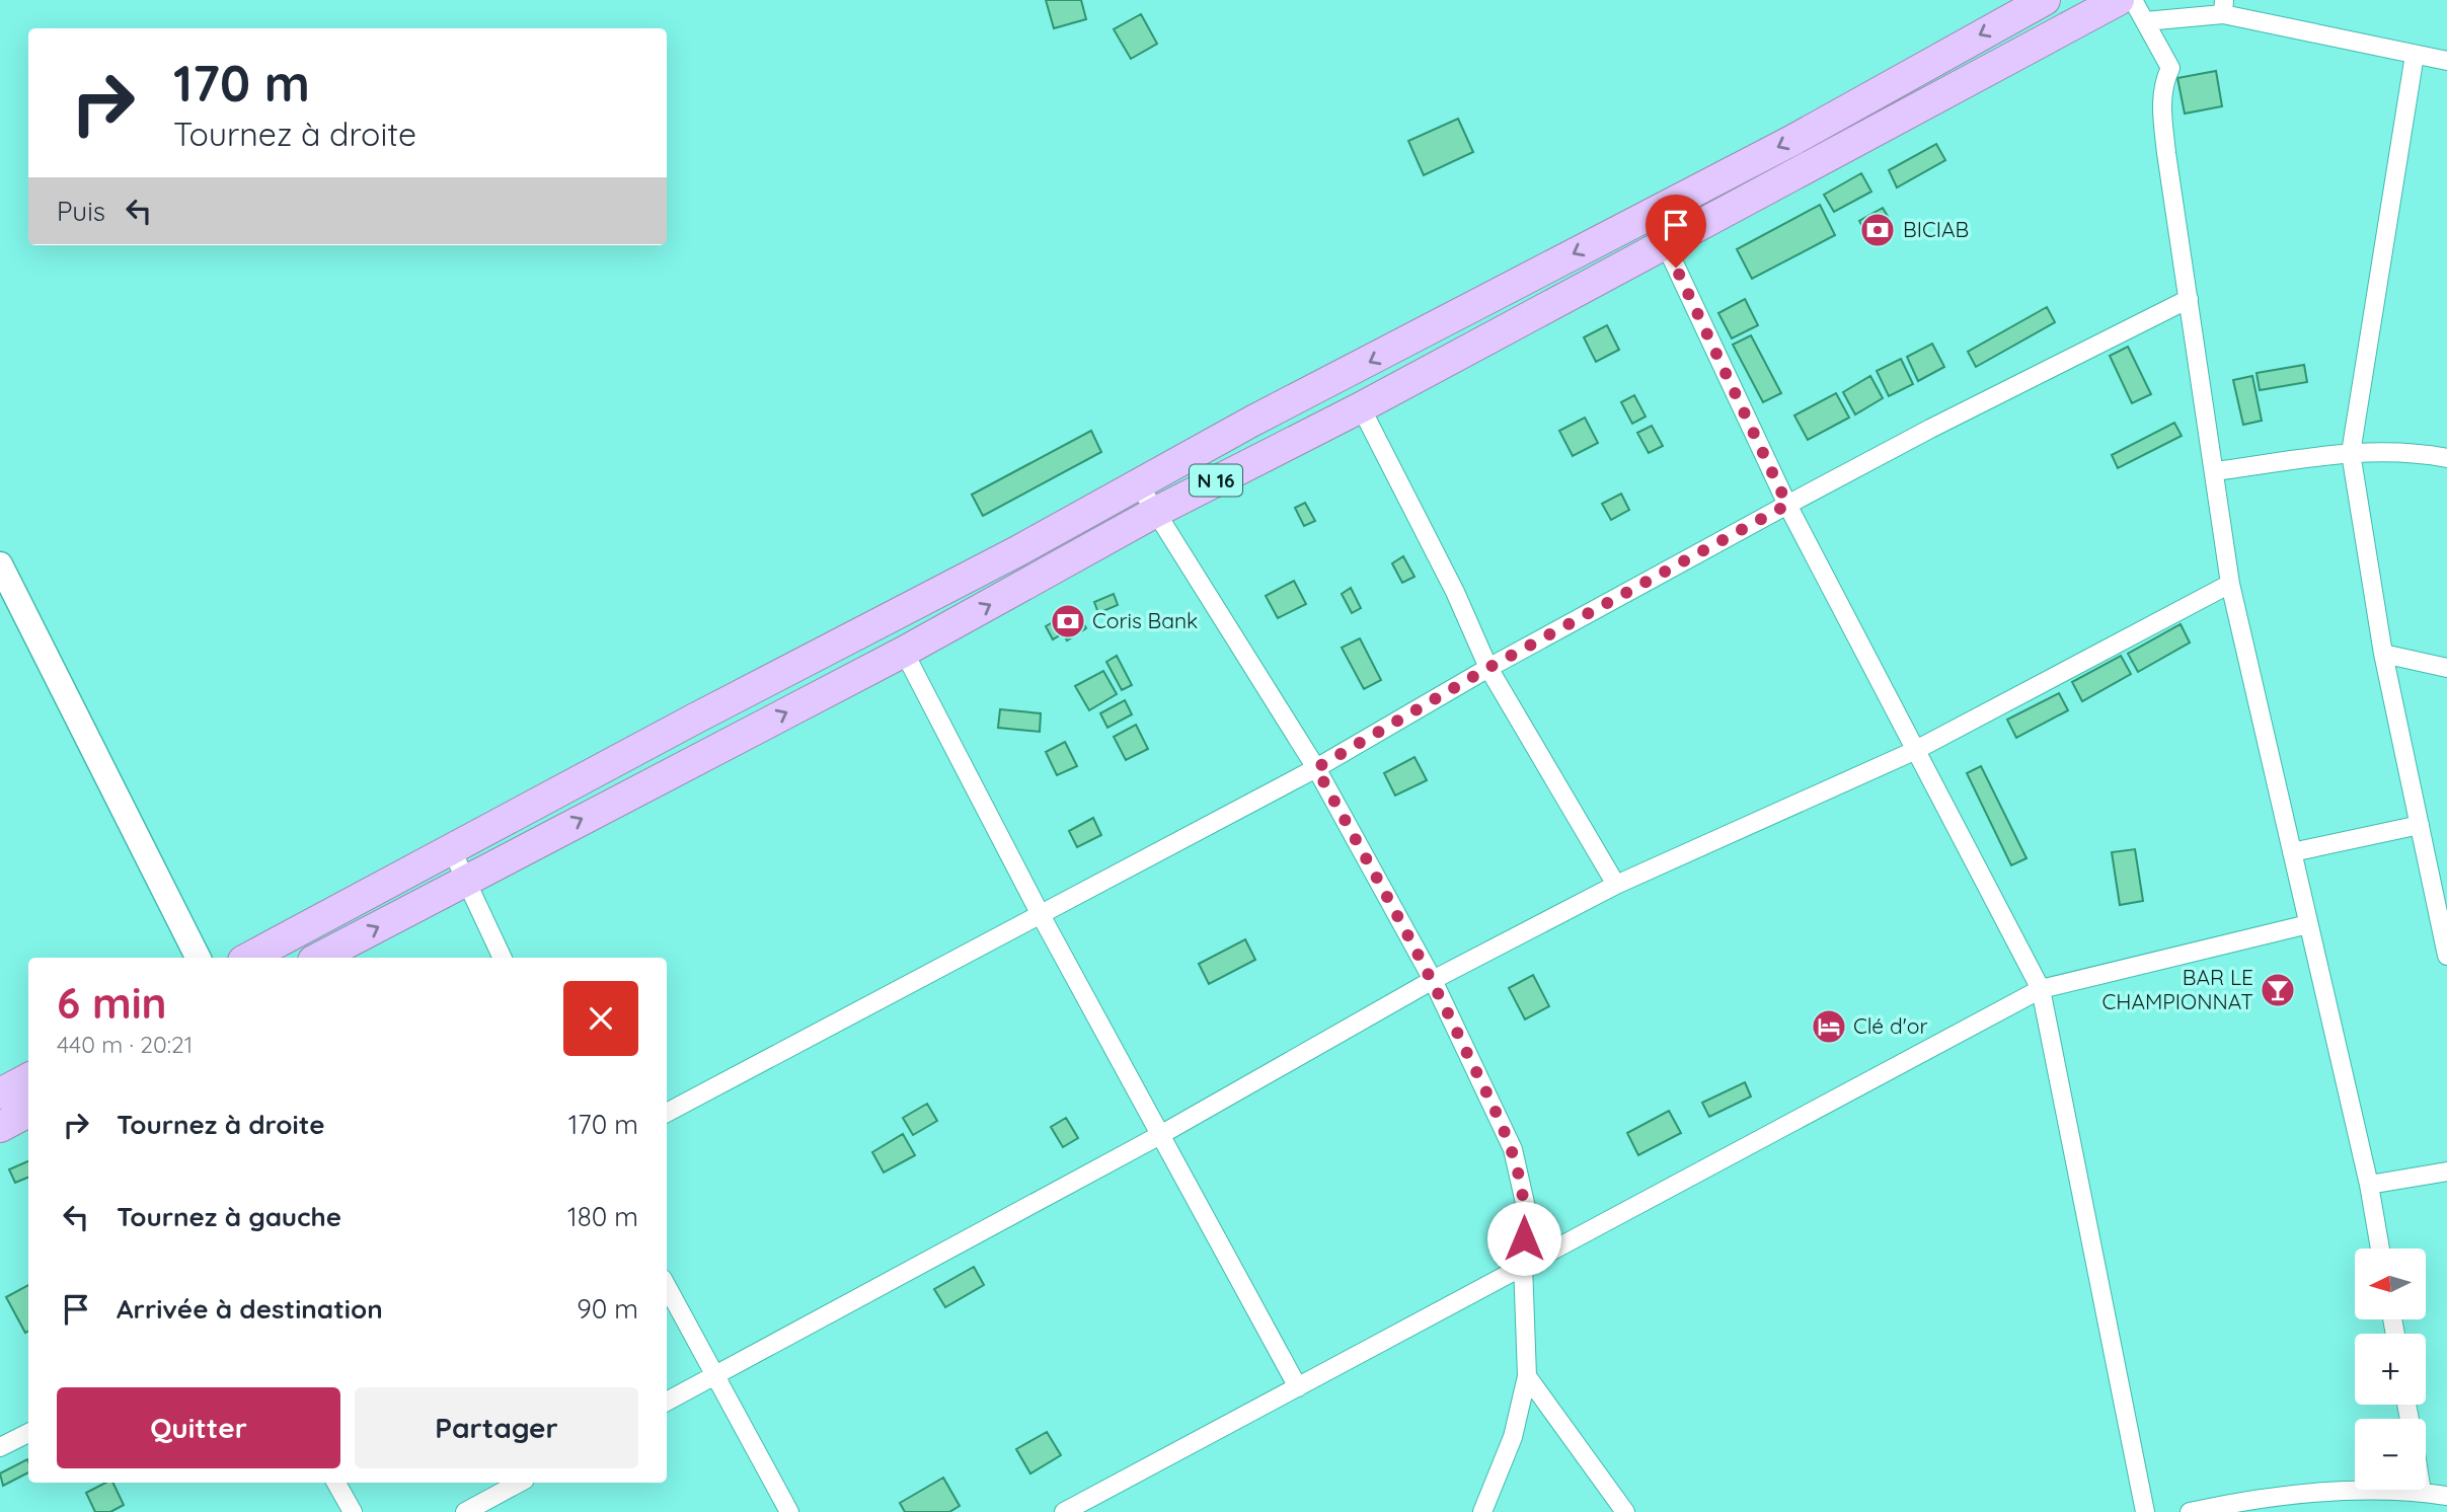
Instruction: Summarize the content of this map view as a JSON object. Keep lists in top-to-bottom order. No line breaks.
{"streets":{"highway":["N 16"]},"places":{"bank":["BICIAB","Coris Bank"],"bar":["BAR LE CHAMPIONNAT"],"hotel":["Clé d'or"]},"north":"left","page":{"turn":["170 m","Tournez à droite"],"then":"Puis","heading":["6 min","440 m · 20:21"],"list":[{"name":"Tournez à droite","value":"170 m"},{"name":"Tournez à gauche","value":"180 m"},{"name":"Arrivée à destination","value":"90 m"}],"map_buttons":["+","−"],"buttons":["Quitter","Partager"]}}
